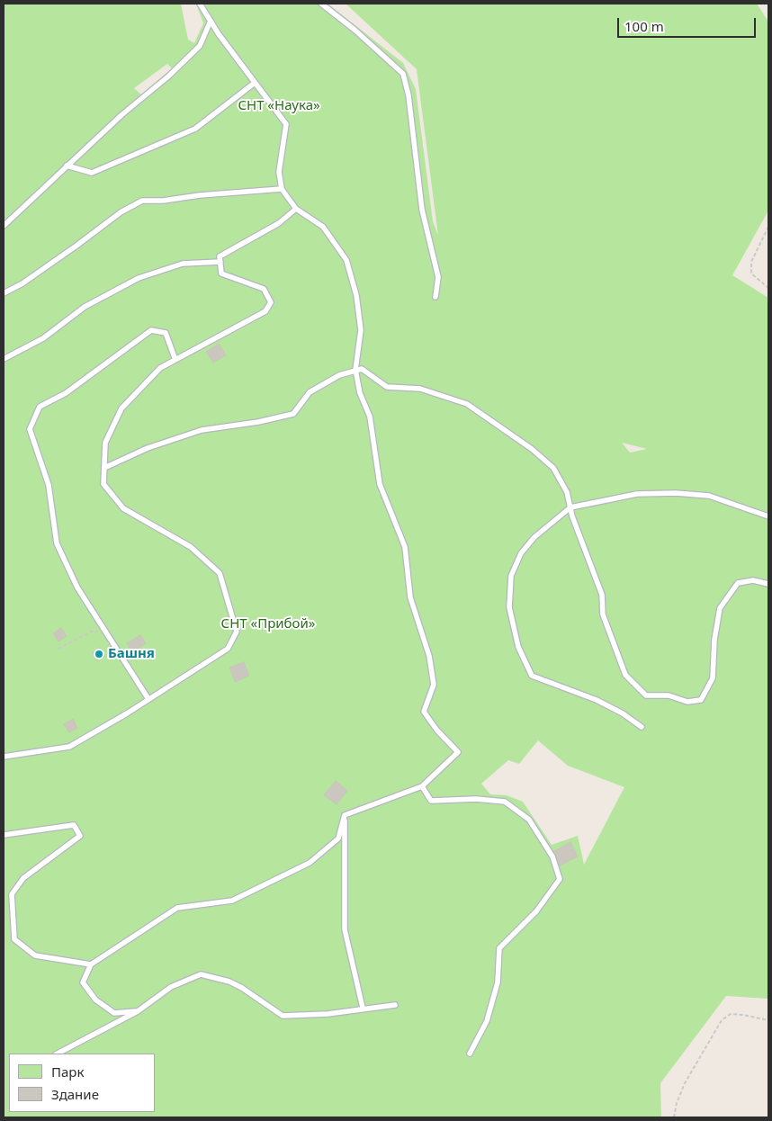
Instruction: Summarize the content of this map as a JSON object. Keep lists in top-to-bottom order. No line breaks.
{"parks":["СНТ «Наука»","СНТ «Прибой»"],"places":["Башня"],"legend":["Парк","Здание"],"scale_bar":"100 m"}
